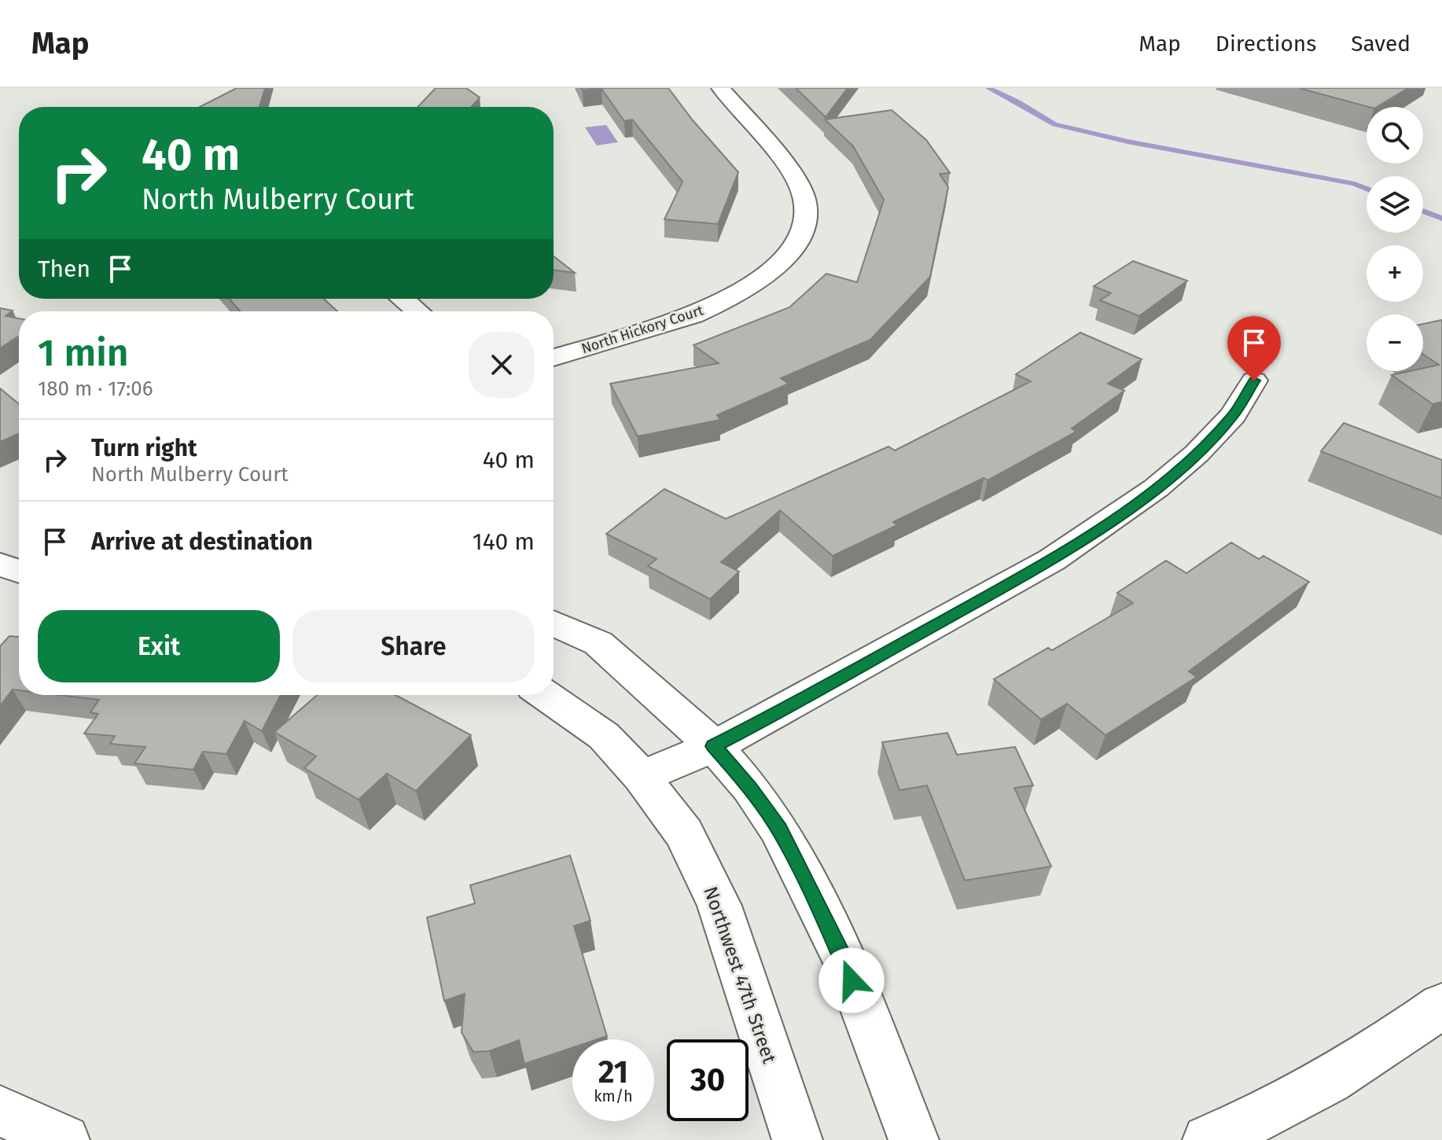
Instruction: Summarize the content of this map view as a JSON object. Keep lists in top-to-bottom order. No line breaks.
{"streets":{"street":["North Hickory Court","Northwest 47th Street"]},"page":{"header":"Map","nav":["Map","Directions","Saved"],"map_buttons":["+","−"],"turn":["40 m","North Mulberry Court"],"then":"Then","heading":["1 min","180 m · 17:06"],"list":[{"name":"Turn right","note":"North Mulberry Court","value":"40 m"},{"name":"Arrive at destination","value":"140 m"}],"buttons":["Exit","Share"],"speed":"21 km/h","limit":"30"}}
